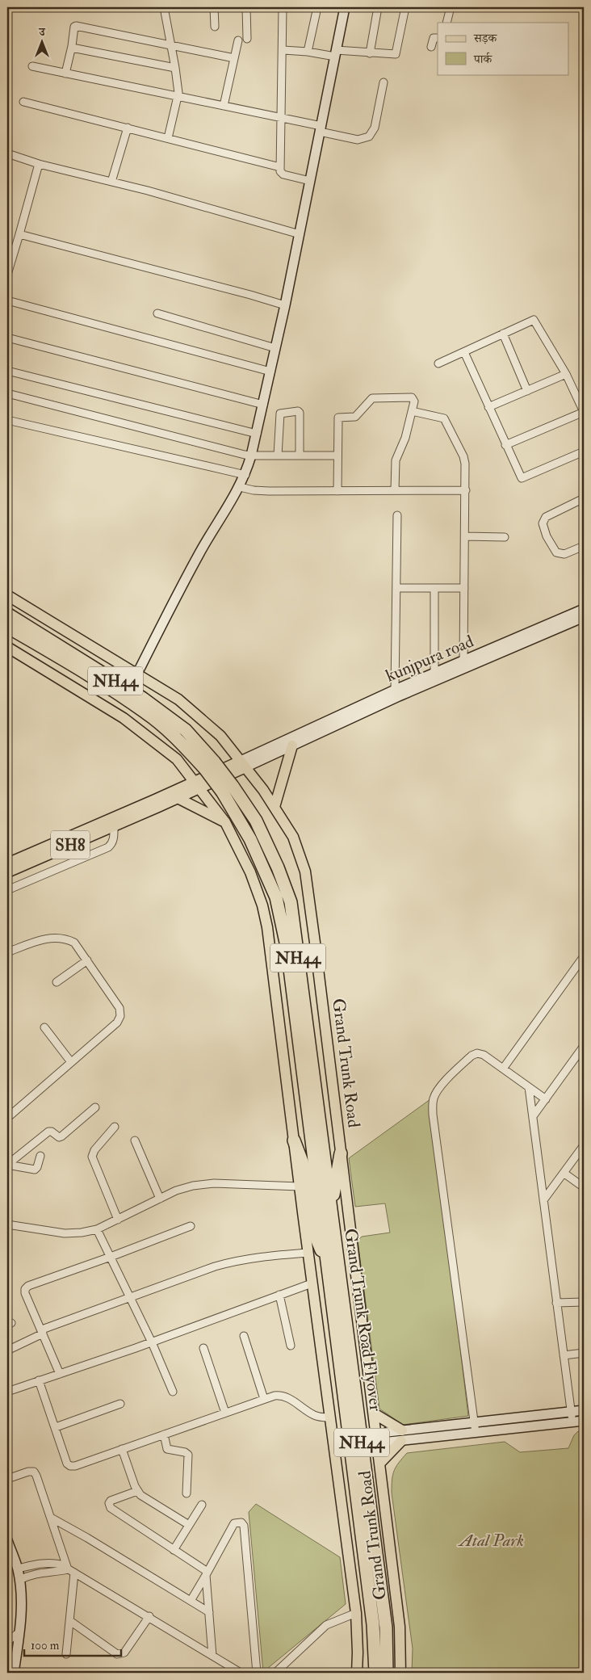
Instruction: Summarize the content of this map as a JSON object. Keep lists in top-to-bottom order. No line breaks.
{"streets":{"highway":["NH44","Grand Trunk Road Flyover"],"main road":["SH8","Grand Trunk Road"],"street":["kunjpura road"]},"crossings":[["kunjpura road","SH8"],["kunjpura road","Grand Trunk Road"],["NH44","Grand Trunk Road Flyover"],["SH8","Grand Trunk Road"]],"parks":["Atal Park"],"legend":["सड़क","पार्क"],"scale_bar":"100 m","north":"top"}
